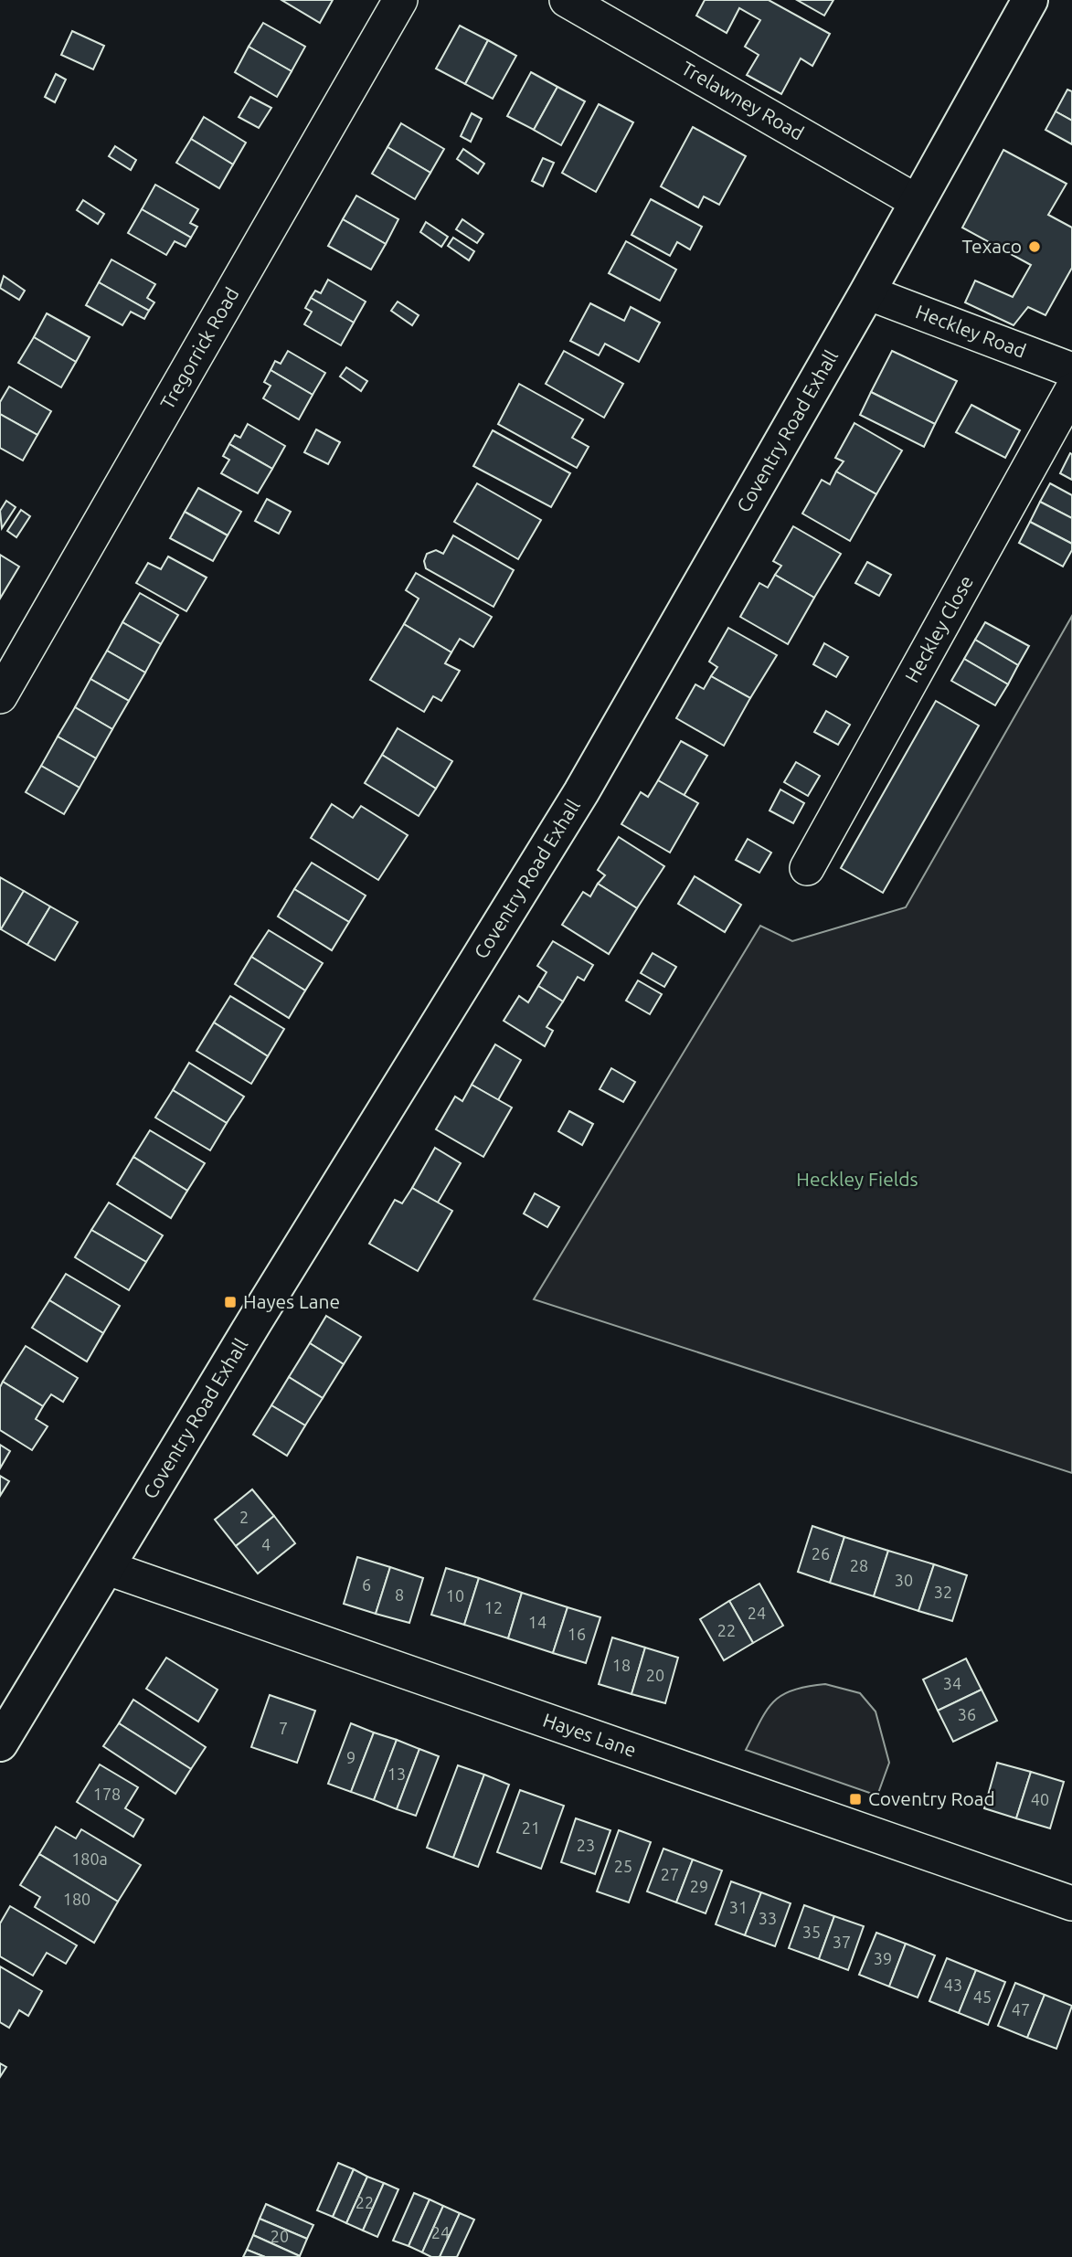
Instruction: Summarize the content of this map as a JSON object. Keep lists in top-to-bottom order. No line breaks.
{"streets":{"main road":["Coventry Road Exhall"],"street":["Trelawney Road","Heckley Road","Tregorrick Road","Heckley Close","Hayes Lane"]},"crossings":[["Trelawney Road","Coventry Road Exhall"],["Heckley Road","Coventry Road Exhall"],["Coventry Road Exhall","Hayes Lane"]],"parks":["Heckley Fields"],"places":{"other":["Texaco"],"transit":["Hayes Lane","Coventry Road"]},"house_numbers":["2","4","26","28","30","6","32","8","10","12","24","14","22","16","18","20","34","36","7","9","13","178","40","21","23","180a","25","27","29","180","31","33","35","37","39","43","45","47","22","24","20"]}
